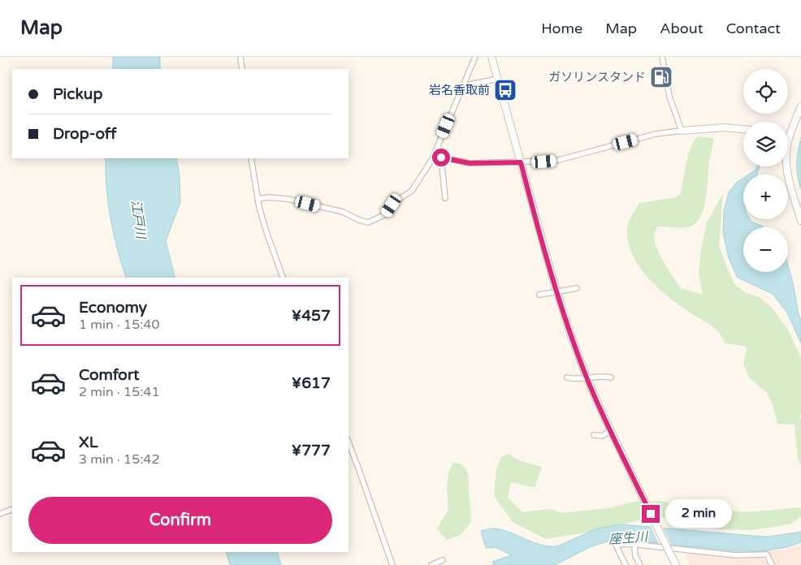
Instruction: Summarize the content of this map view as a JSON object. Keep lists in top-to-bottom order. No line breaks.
{"water":["江戸川","座生川"],"places":{"fuel station":["ガソリンスタンド"],"bus stop":["岩名香取前"]},"page":{"header":"Map","nav":["Home","Map","About","Contact"],"map_buttons":["+","−"],"banner":["Pickup","Drop-off"],"list":[{"name":"Economy","note":"1 min · 15:40","value":"¥457"},{"name":"Comfort","note":"2 min · 15:41","value":"¥617"},{"name":"XL","note":"3 min · 15:42","value":"¥777"}],"buttons":"Confirm","bubble":"2 min"}}
